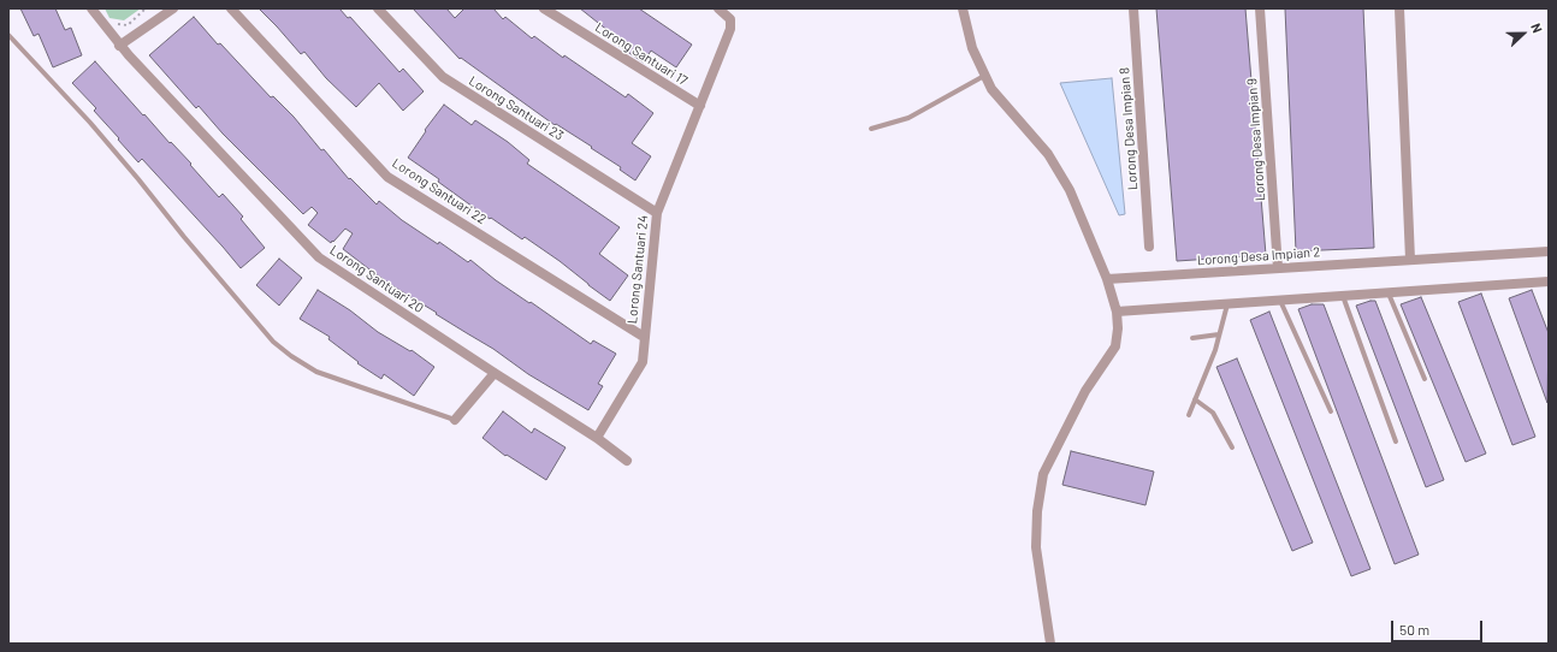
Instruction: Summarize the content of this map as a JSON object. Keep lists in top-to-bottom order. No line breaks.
{"streets":{"street":["Lorong Santuari 17","Lorong Santuari 23","Lorong Desa Impian 8","Lorong Desa Impian 9","Lorong Santuari 22","Lorong Desa Impian 2","Lorong Santuari 24","Lorong Santuari 20"]},"crossings":[["Lorong Santuari 17","Lorong Santuari 24"],["Lorong Santuari 23","Lorong Santuari 24"],["Lorong Desa Impian 9","Lorong Desa Impian 2"],["Lorong Santuari 22","Lorong Santuari 24"],["Lorong Santuari 24","Lorong Santuari 20"]],"scale_bar":"50 m","north":"right"}
